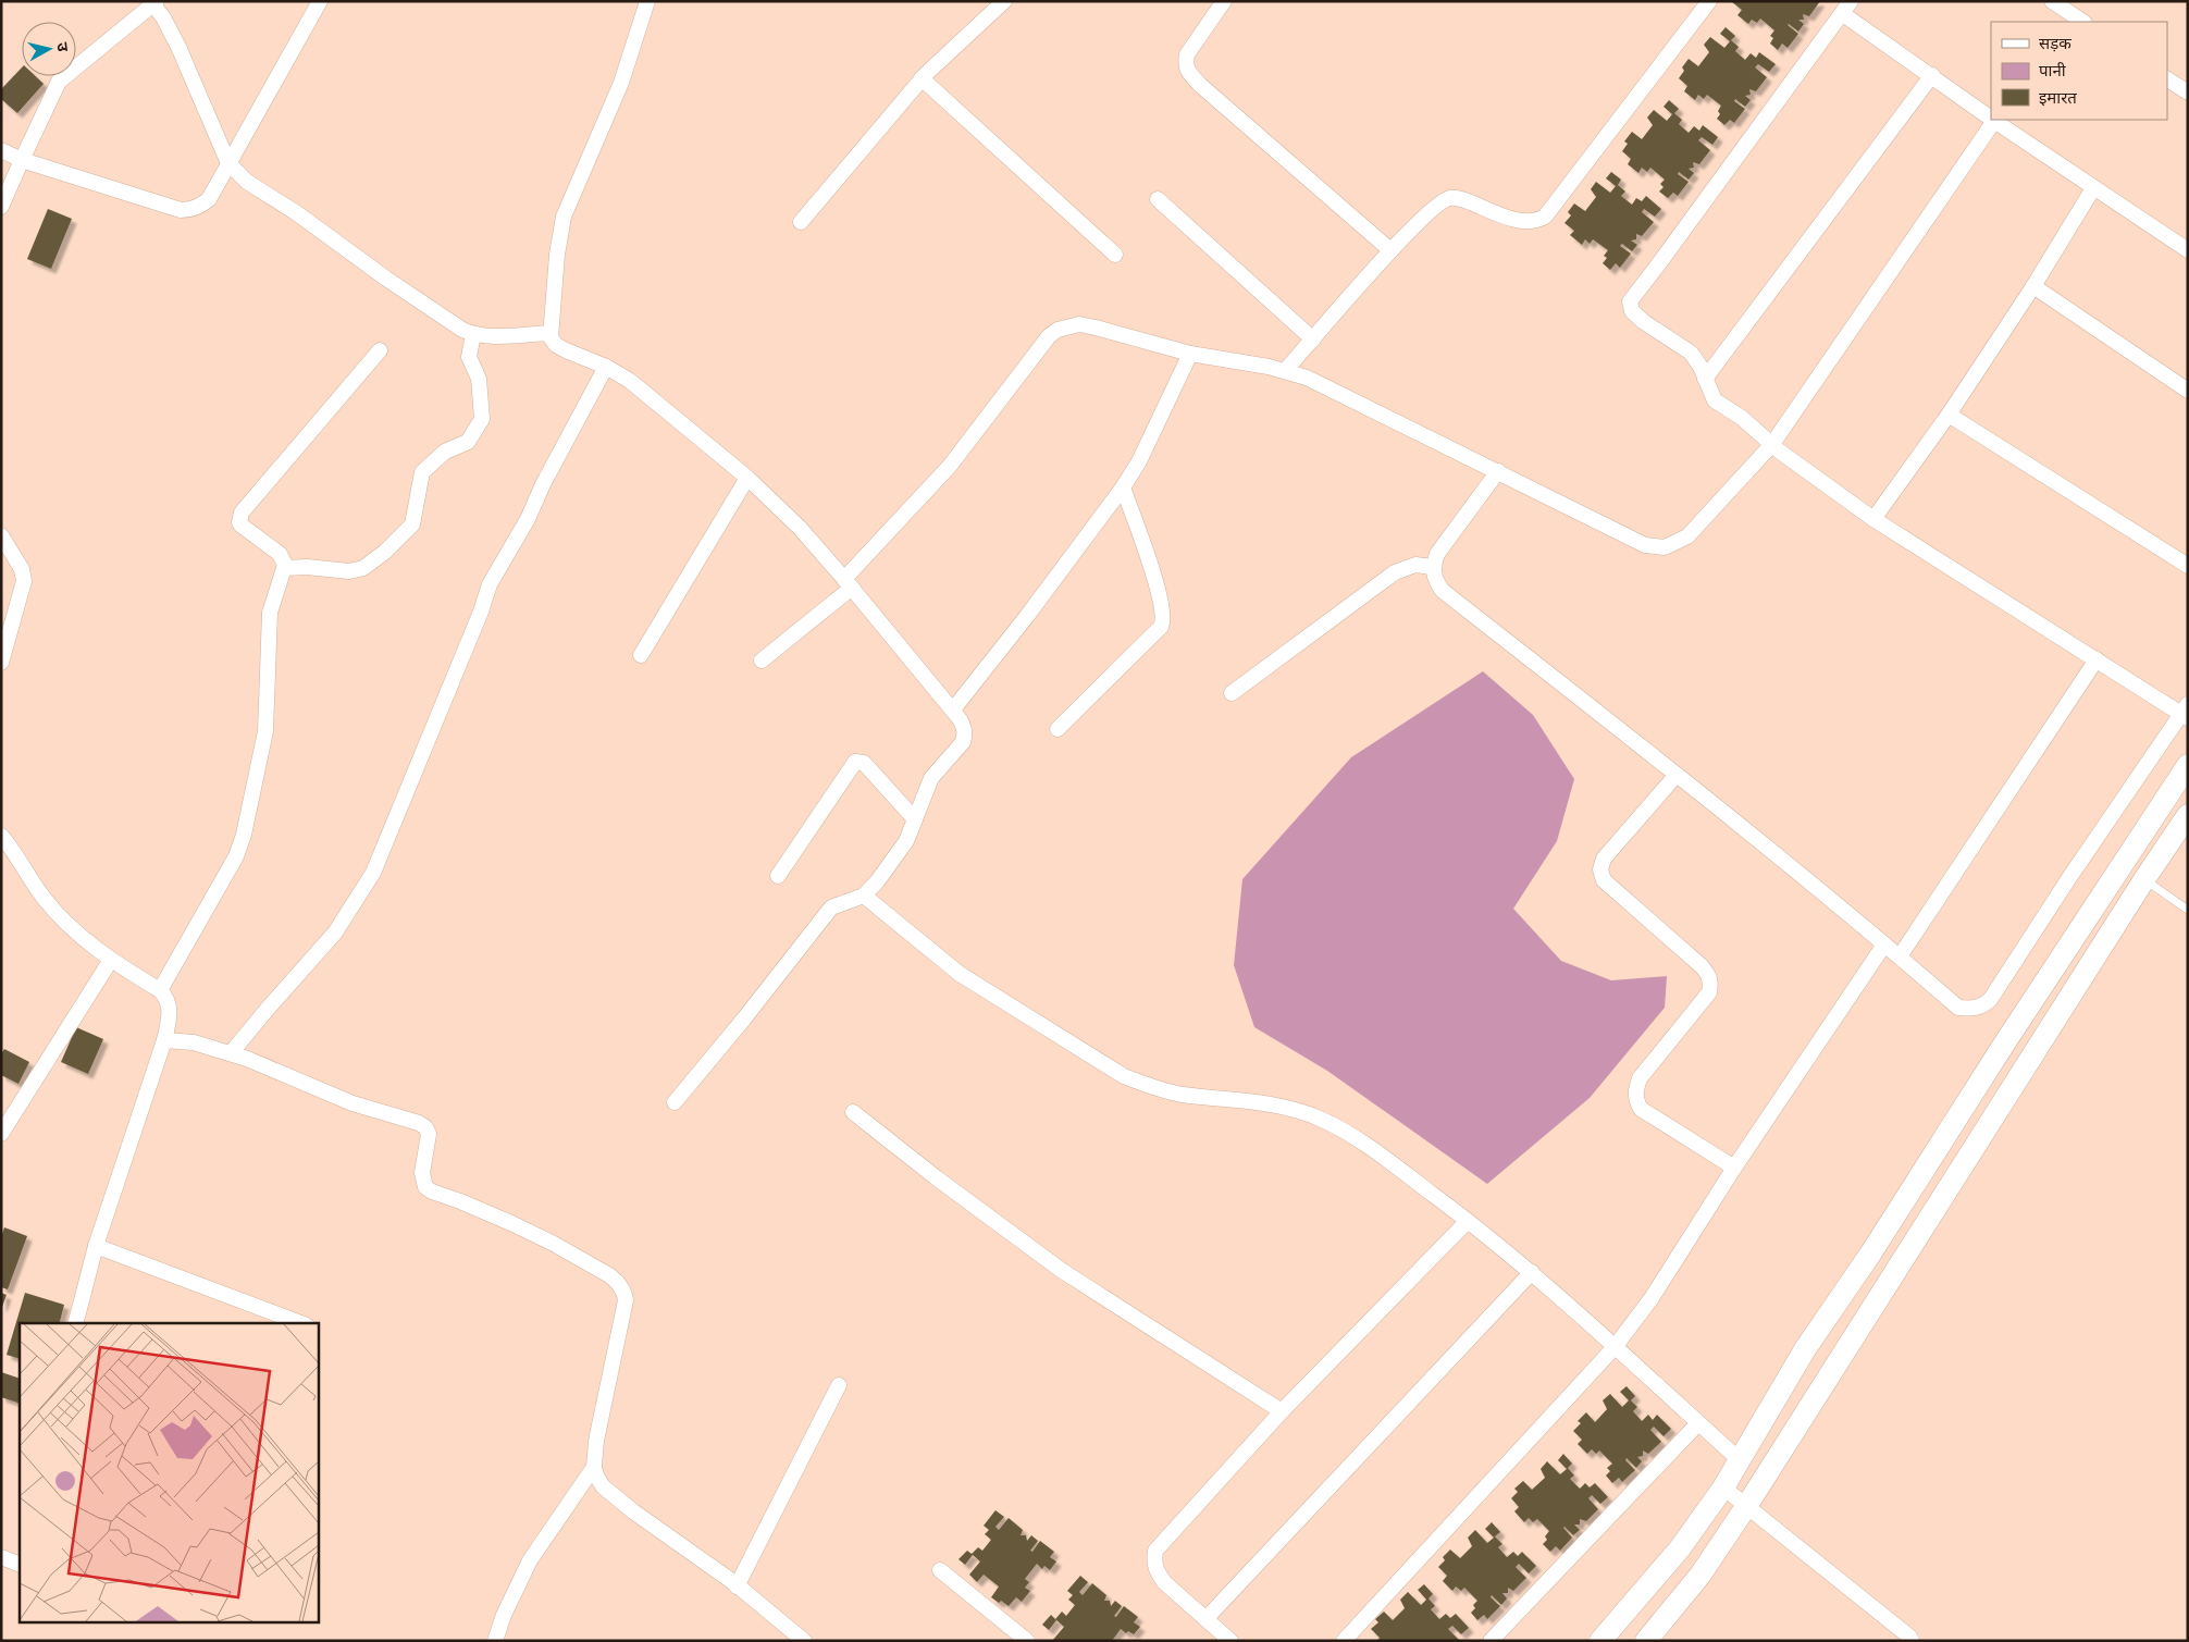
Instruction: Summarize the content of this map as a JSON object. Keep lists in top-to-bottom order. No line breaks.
{"legend":["सड़क","पानी","इमारत"],"north":"right"}
